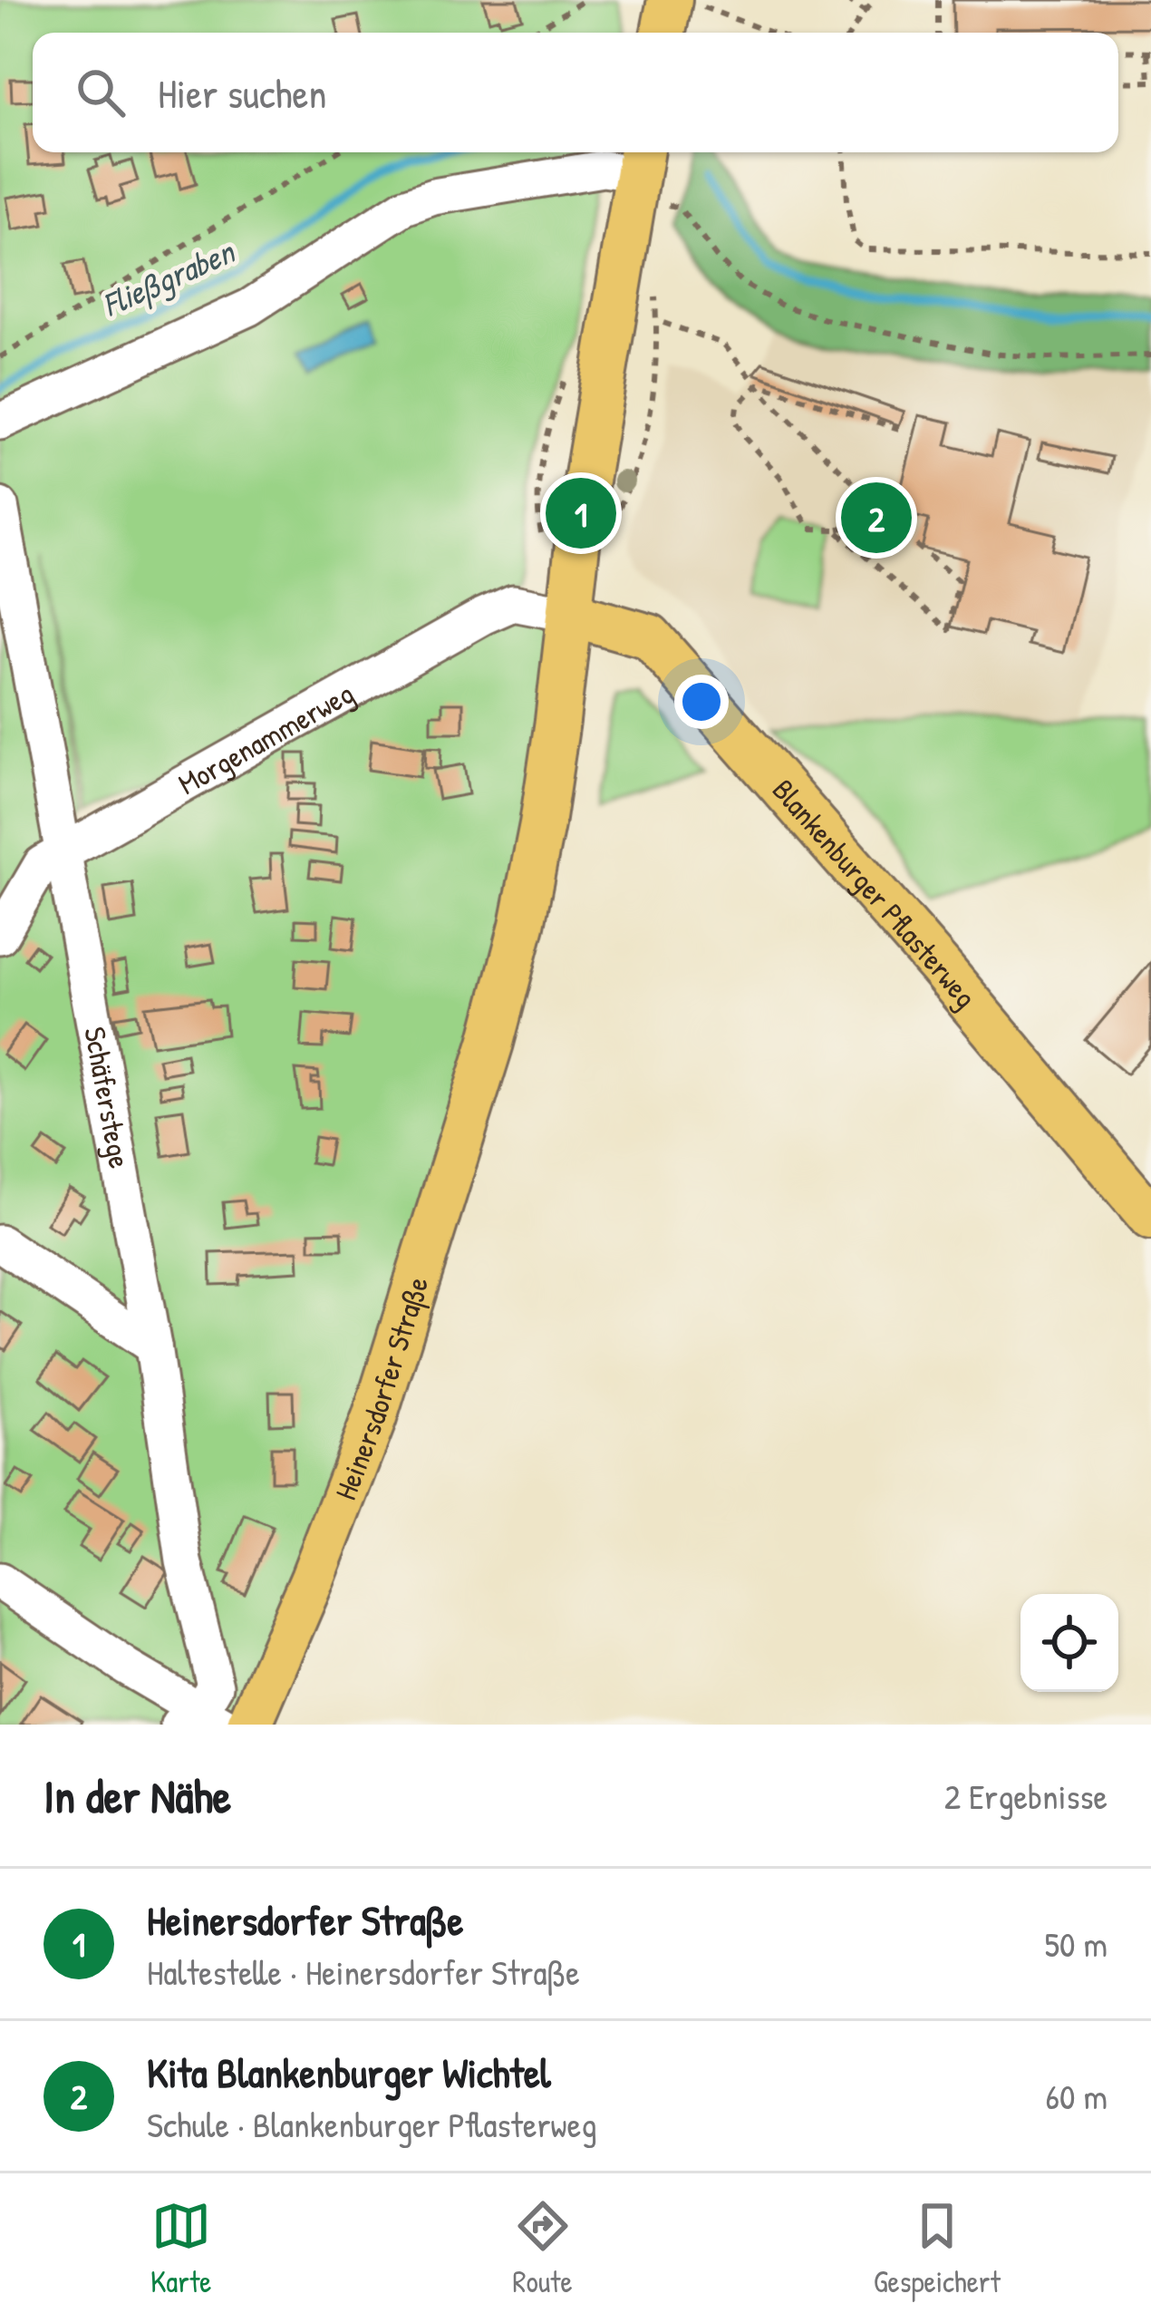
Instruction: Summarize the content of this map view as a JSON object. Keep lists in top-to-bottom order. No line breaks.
{"streets":{"main road":["Blankenburger Pflasterweg","Heinersdorfer Straße"],"lane":["Morgenammerweg","Schäferstege"]},"crossings":[["Morgenammerweg","Blankenburger Pflasterweg"],["Morgenammerweg","Schäferstege"],["Morgenammerweg","Heinersdorfer Straße"],["Blankenburger Pflasterweg","Heinersdorfer Straße"]],"water":["Fließgraben"],"page":{"search":"Hier suchen","pins":["1","2"],"heading":["In der Nähe","2 Ergebnisse"],"list":[{"mark":"1","name":"Heinersdorfer Straße","note":"Haltestelle · Heinersdorfer Straße","value":"50 m"},{"mark":"2","name":"Kita Blankenburger Wichtel","note":"Schule · Blankenburger Pflasterweg","value":"60 m"}],"nav":["Karte","Route","Gespeichert"]}}
